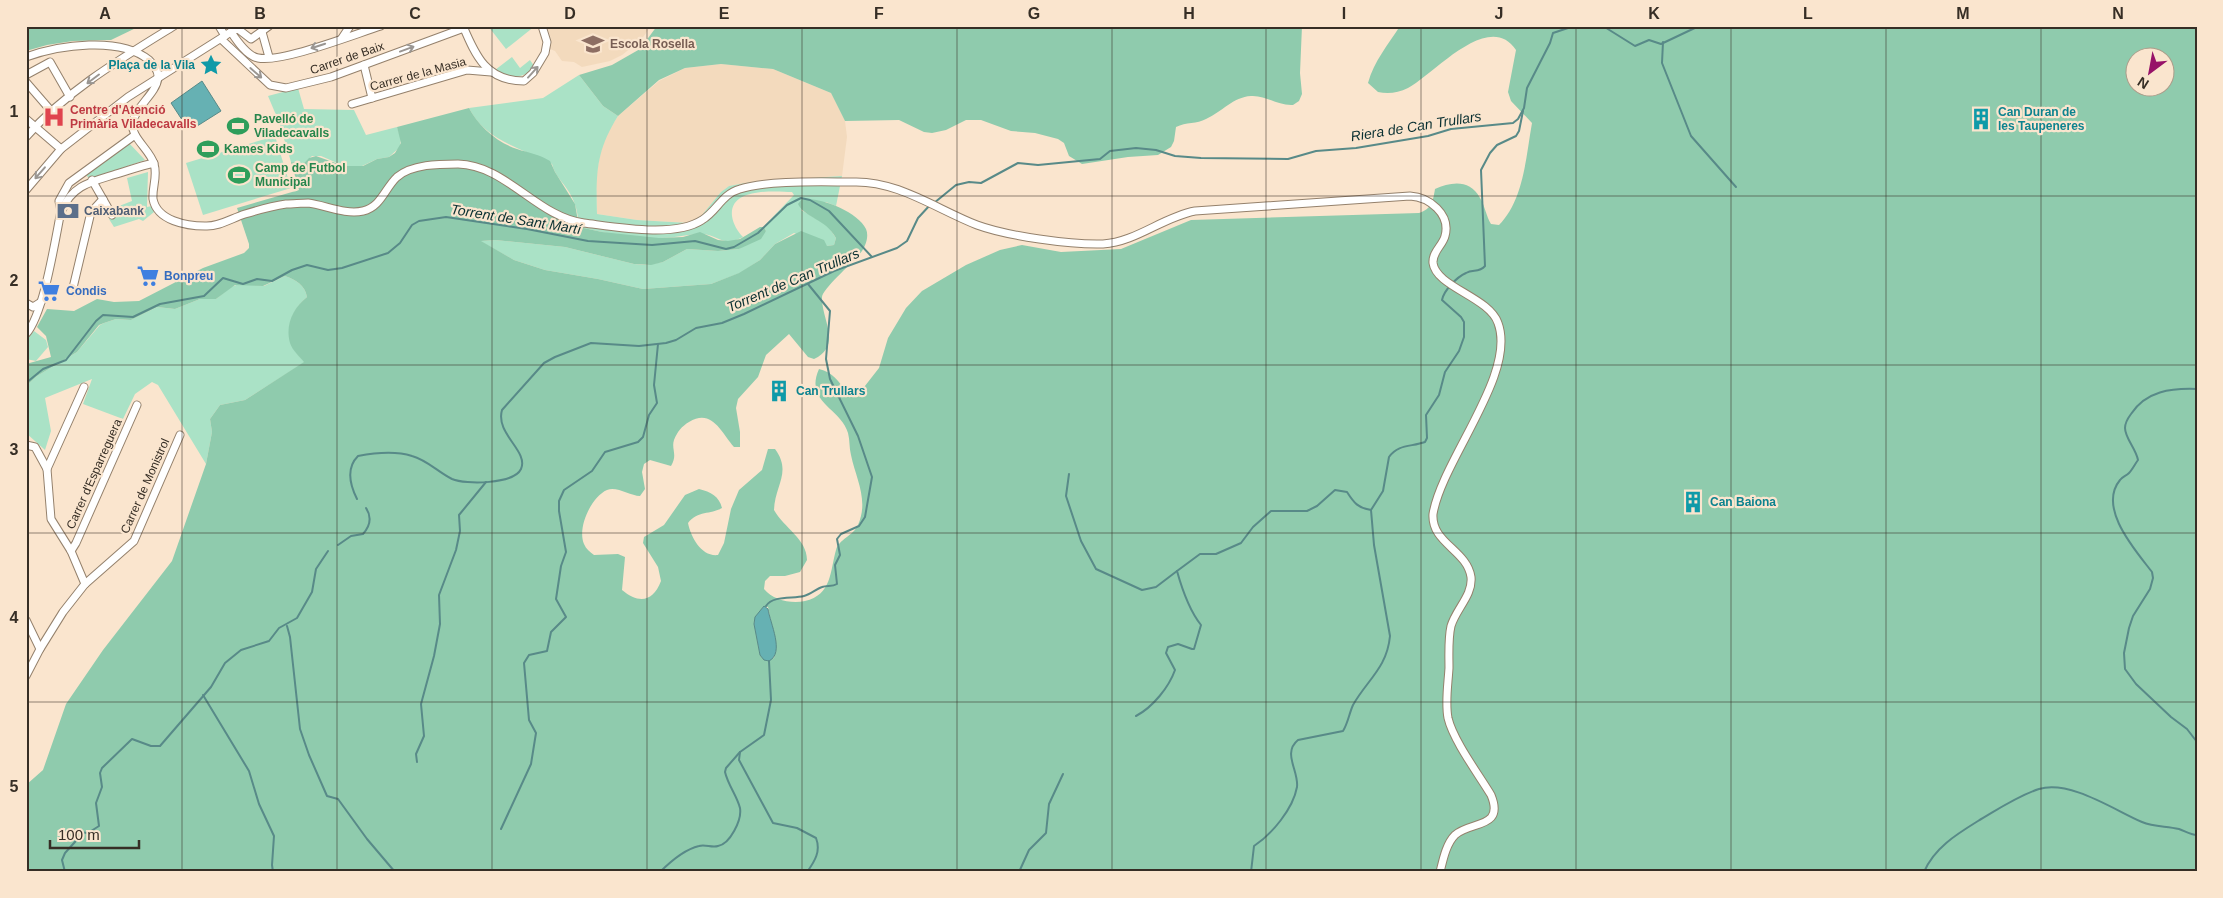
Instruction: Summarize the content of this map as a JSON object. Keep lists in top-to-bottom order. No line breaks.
{"streets":{"street":["Carrer de Baix","Carrer de la Masia","Carrer d'Esparreguera","Carrer de Monistrol"]},"water":["Riera de Can Trullars","Torrent de Sant Martí","Torrent de Can Trullars"],"places":{"school or university":["Escola Rosella"],"place":["Plaça de la Vila"],"hospital":["Centre d'Atenció Primària Viladecavalls"],"building":["Can Duran de les Taupeneres","Can Trullars","Can Baiona"],"sports":["Pavelló de Viladecavalls","Kames Kids","Camp de Futbol Municipal"],"bank":["Caixabank"],"supermarket":["Bonpreu","Condis"]},"scale_bar":"100 m","north":"bottom left","grid":{"columns":["A","B","C","D","E","F","G","H","I","J","K","L","M","N"],"rows":["1","2","3","4","5"]}}
